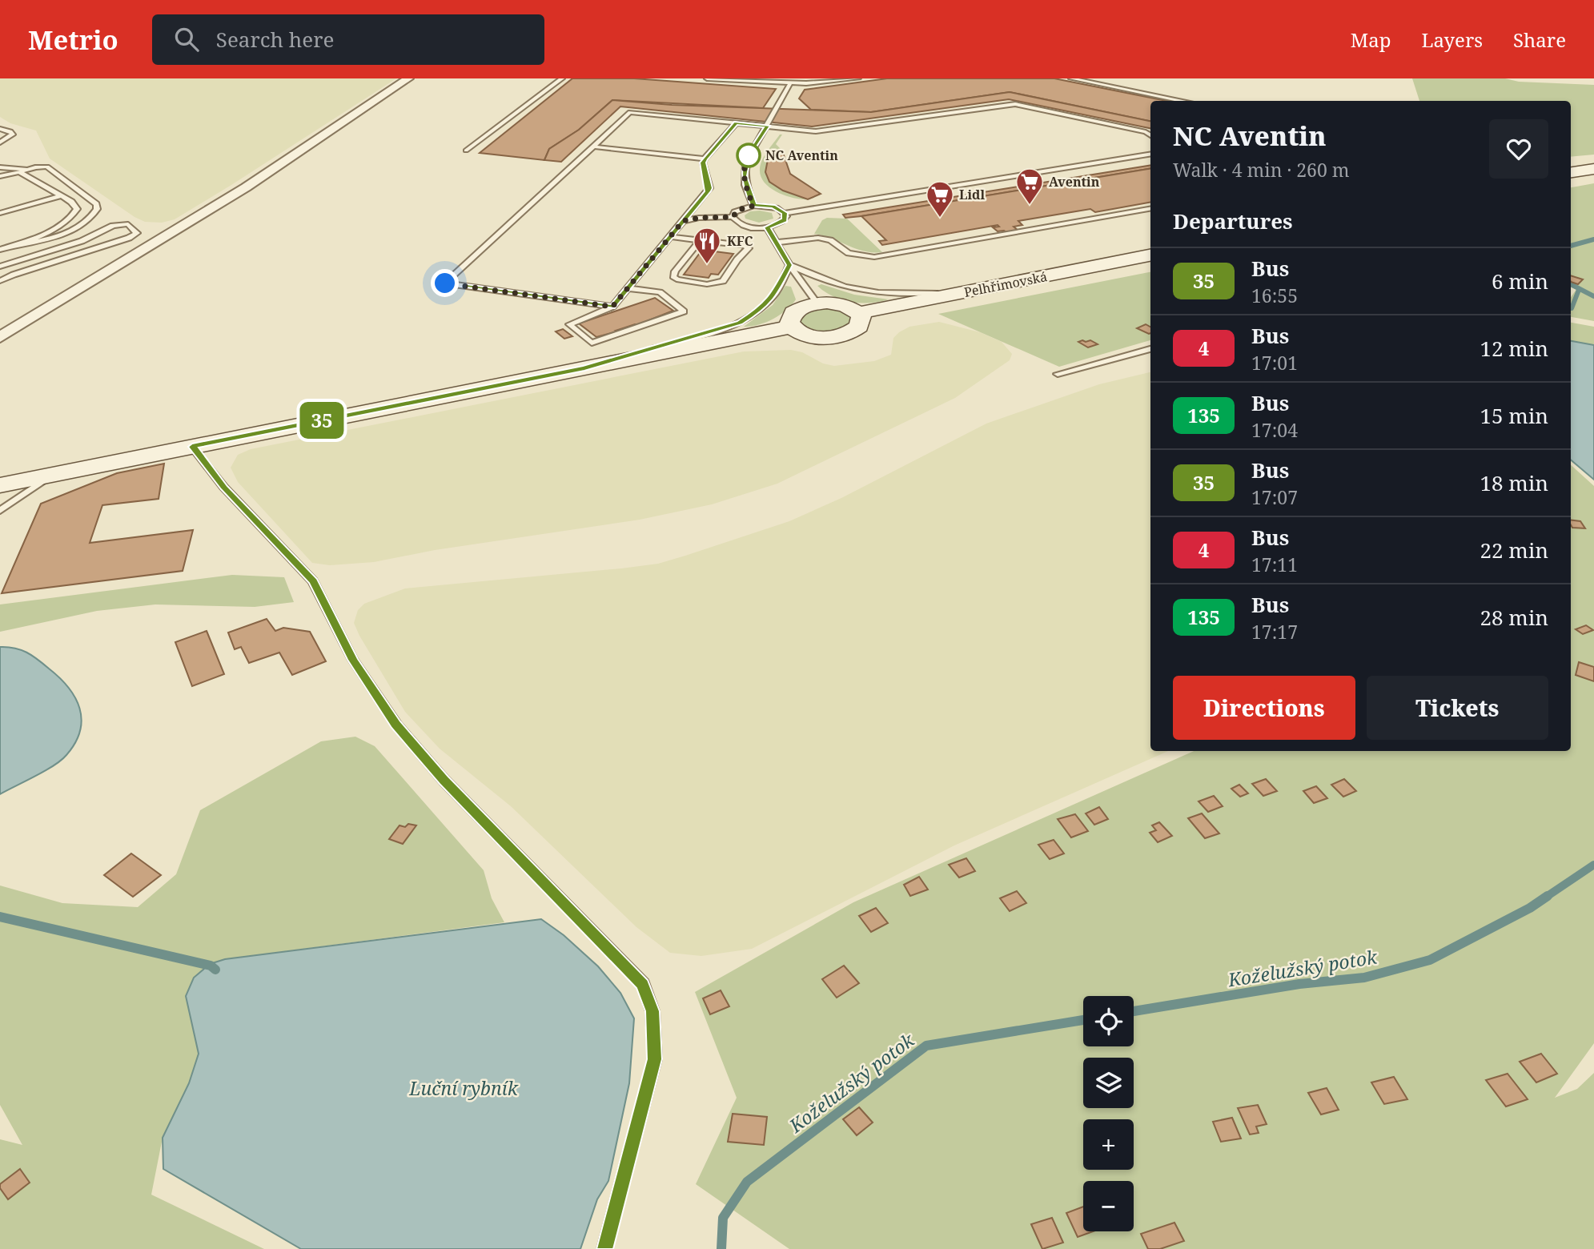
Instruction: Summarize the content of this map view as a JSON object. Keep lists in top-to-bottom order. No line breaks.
{"streets":{"main road":["Pelhřimovská"]},"water":["Koželužský potok","Luční rybník"],"places":{"other":["NC Aventin"],"supermarket":["Aventin","Lidl"],"restaurant":["KFC"]},"lines":["bus line 35"],"page":{"header":"Metrio","search":"Search here","nav":["Map","Layers","Share"],"on_map":"35","heading":[["NC Aventin","Walk · 4 min · 260 m"],"Departures"],"list":[{"mark":"35","name":"Bus","note":"16:55","value":"6 min"},{"mark":"4","name":"Bus","note":"17:01","value":"12 min"},{"mark":"135","name":"Bus","note":"17:04","value":"15 min"},{"mark":"35","name":"Bus","note":"17:07","value":"18 min"},{"mark":"4","name":"Bus","note":"17:11","value":"22 min"},{"mark":"135","name":"Bus","note":"17:17","value":"28 min"}],"buttons":["Directions","Tickets"],"map_buttons":["+","−"]}}
